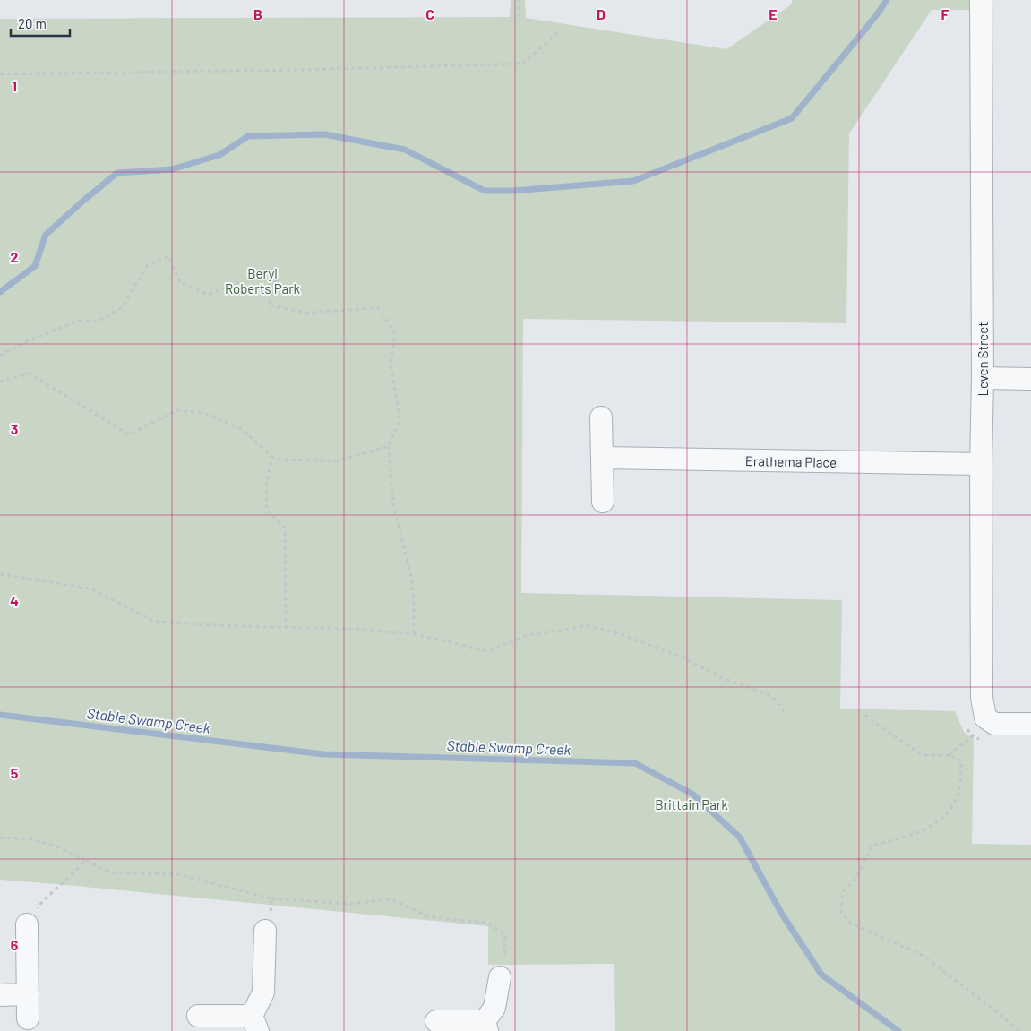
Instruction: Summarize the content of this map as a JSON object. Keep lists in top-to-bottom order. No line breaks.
{"streets":{"street":["Leven Street","Erathema Place"]},"crossings":[["Leven Street","Erathema Place"]],"water":["Stable Swamp Creek"],"parks":["Beryl Roberts Park","Brittain Park"],"scale_bar":"20 m","grid":{"columns":["B","C","D","E","F"],"rows":["1","2","3","4","5","6"]}}
